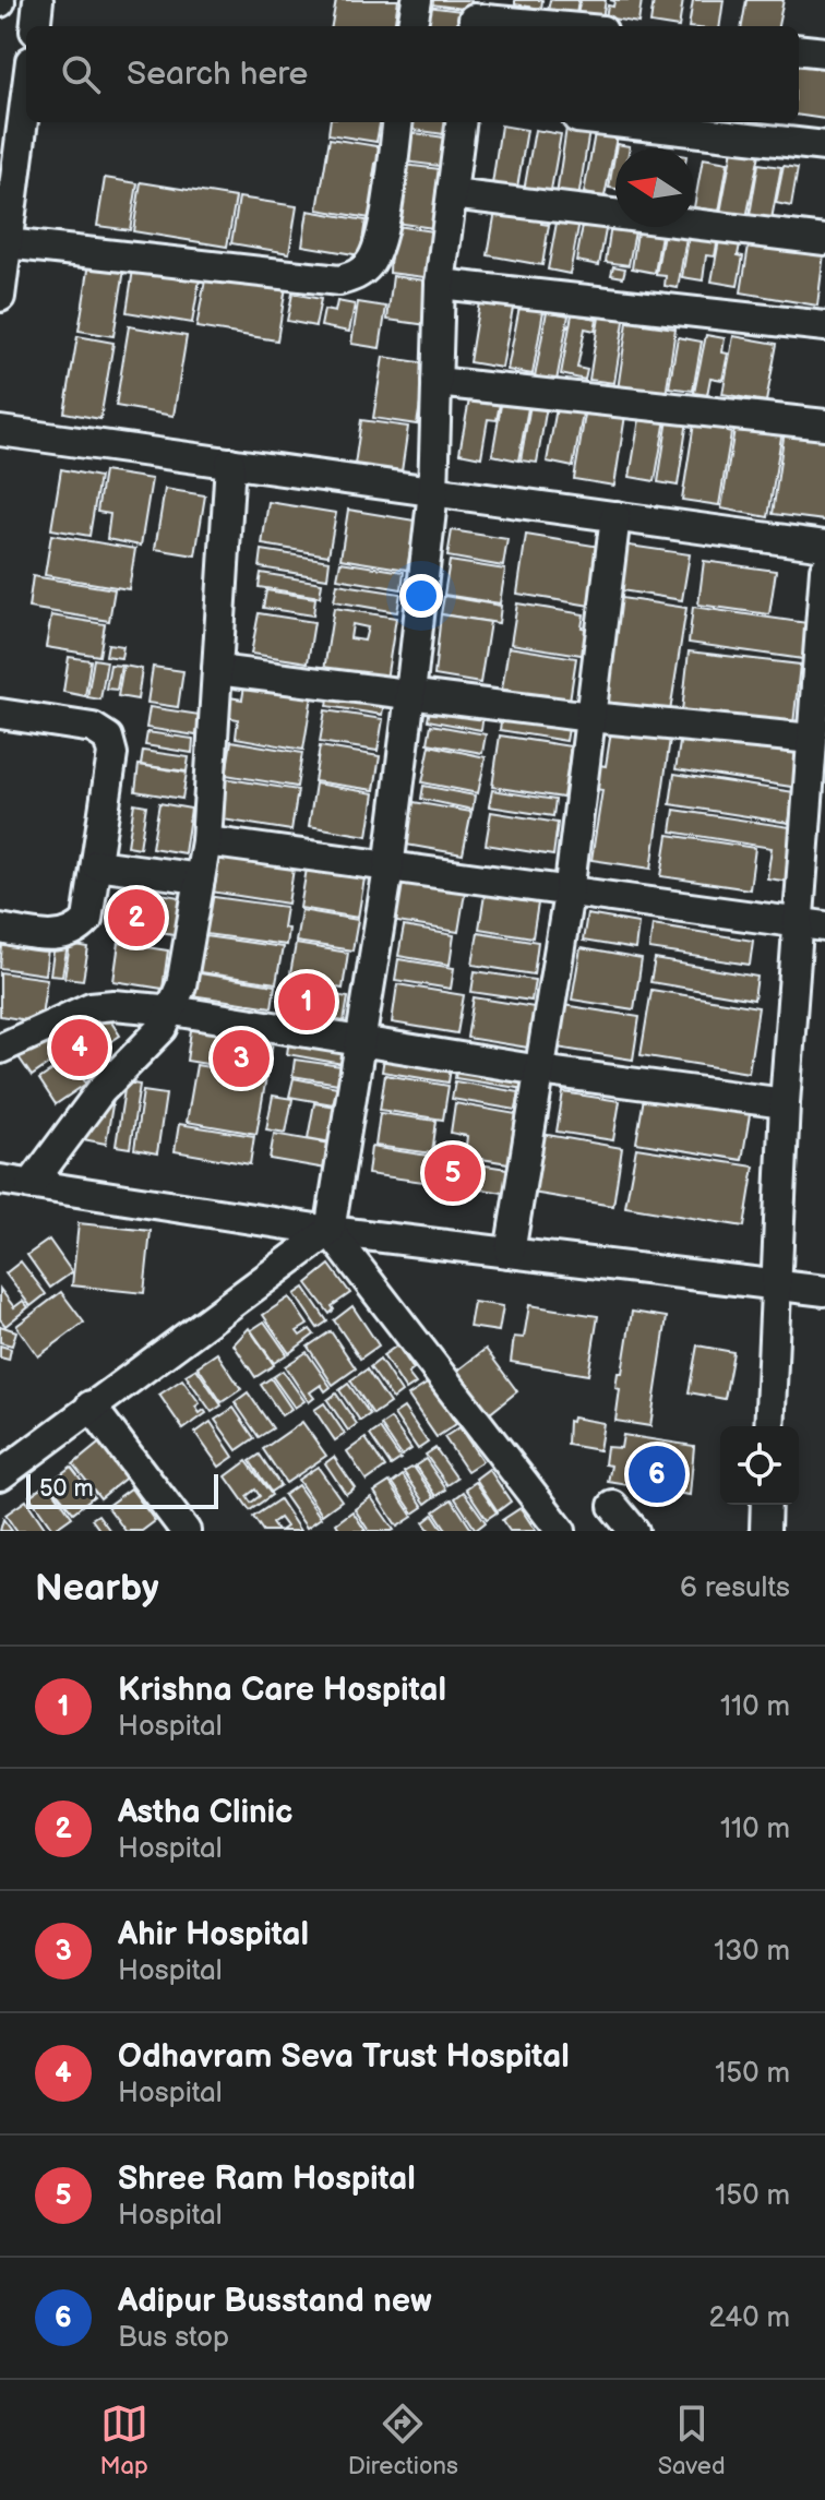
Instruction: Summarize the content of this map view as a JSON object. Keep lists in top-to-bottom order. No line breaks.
{"scale_bar":"50 m","north":"left","page":{"search":"Search here","pins":["2","1","4","3","5","6"],"scale":"50 m","heading":["Nearby","6 results"],"list":[{"mark":"1","name":"Krishna Care Hospital","note":"Hospital","value":"110 m"},{"mark":"2","name":"Astha Clinic","note":"Hospital","value":"110 m"},{"mark":"3","name":"Ahir Hospital","note":"Hospital","value":"130 m"},{"mark":"4","name":"Odhavram Seva Trust Hospital","note":"Hospital","value":"150 m"},{"mark":"5","name":"Shree Ram Hospital","note":"Hospital","value":"150 m"},{"mark":"6","name":"Adipur Busstand new","note":"Bus stop","value":"240 m"}],"nav":["Map","Directions","Saved"]}}
